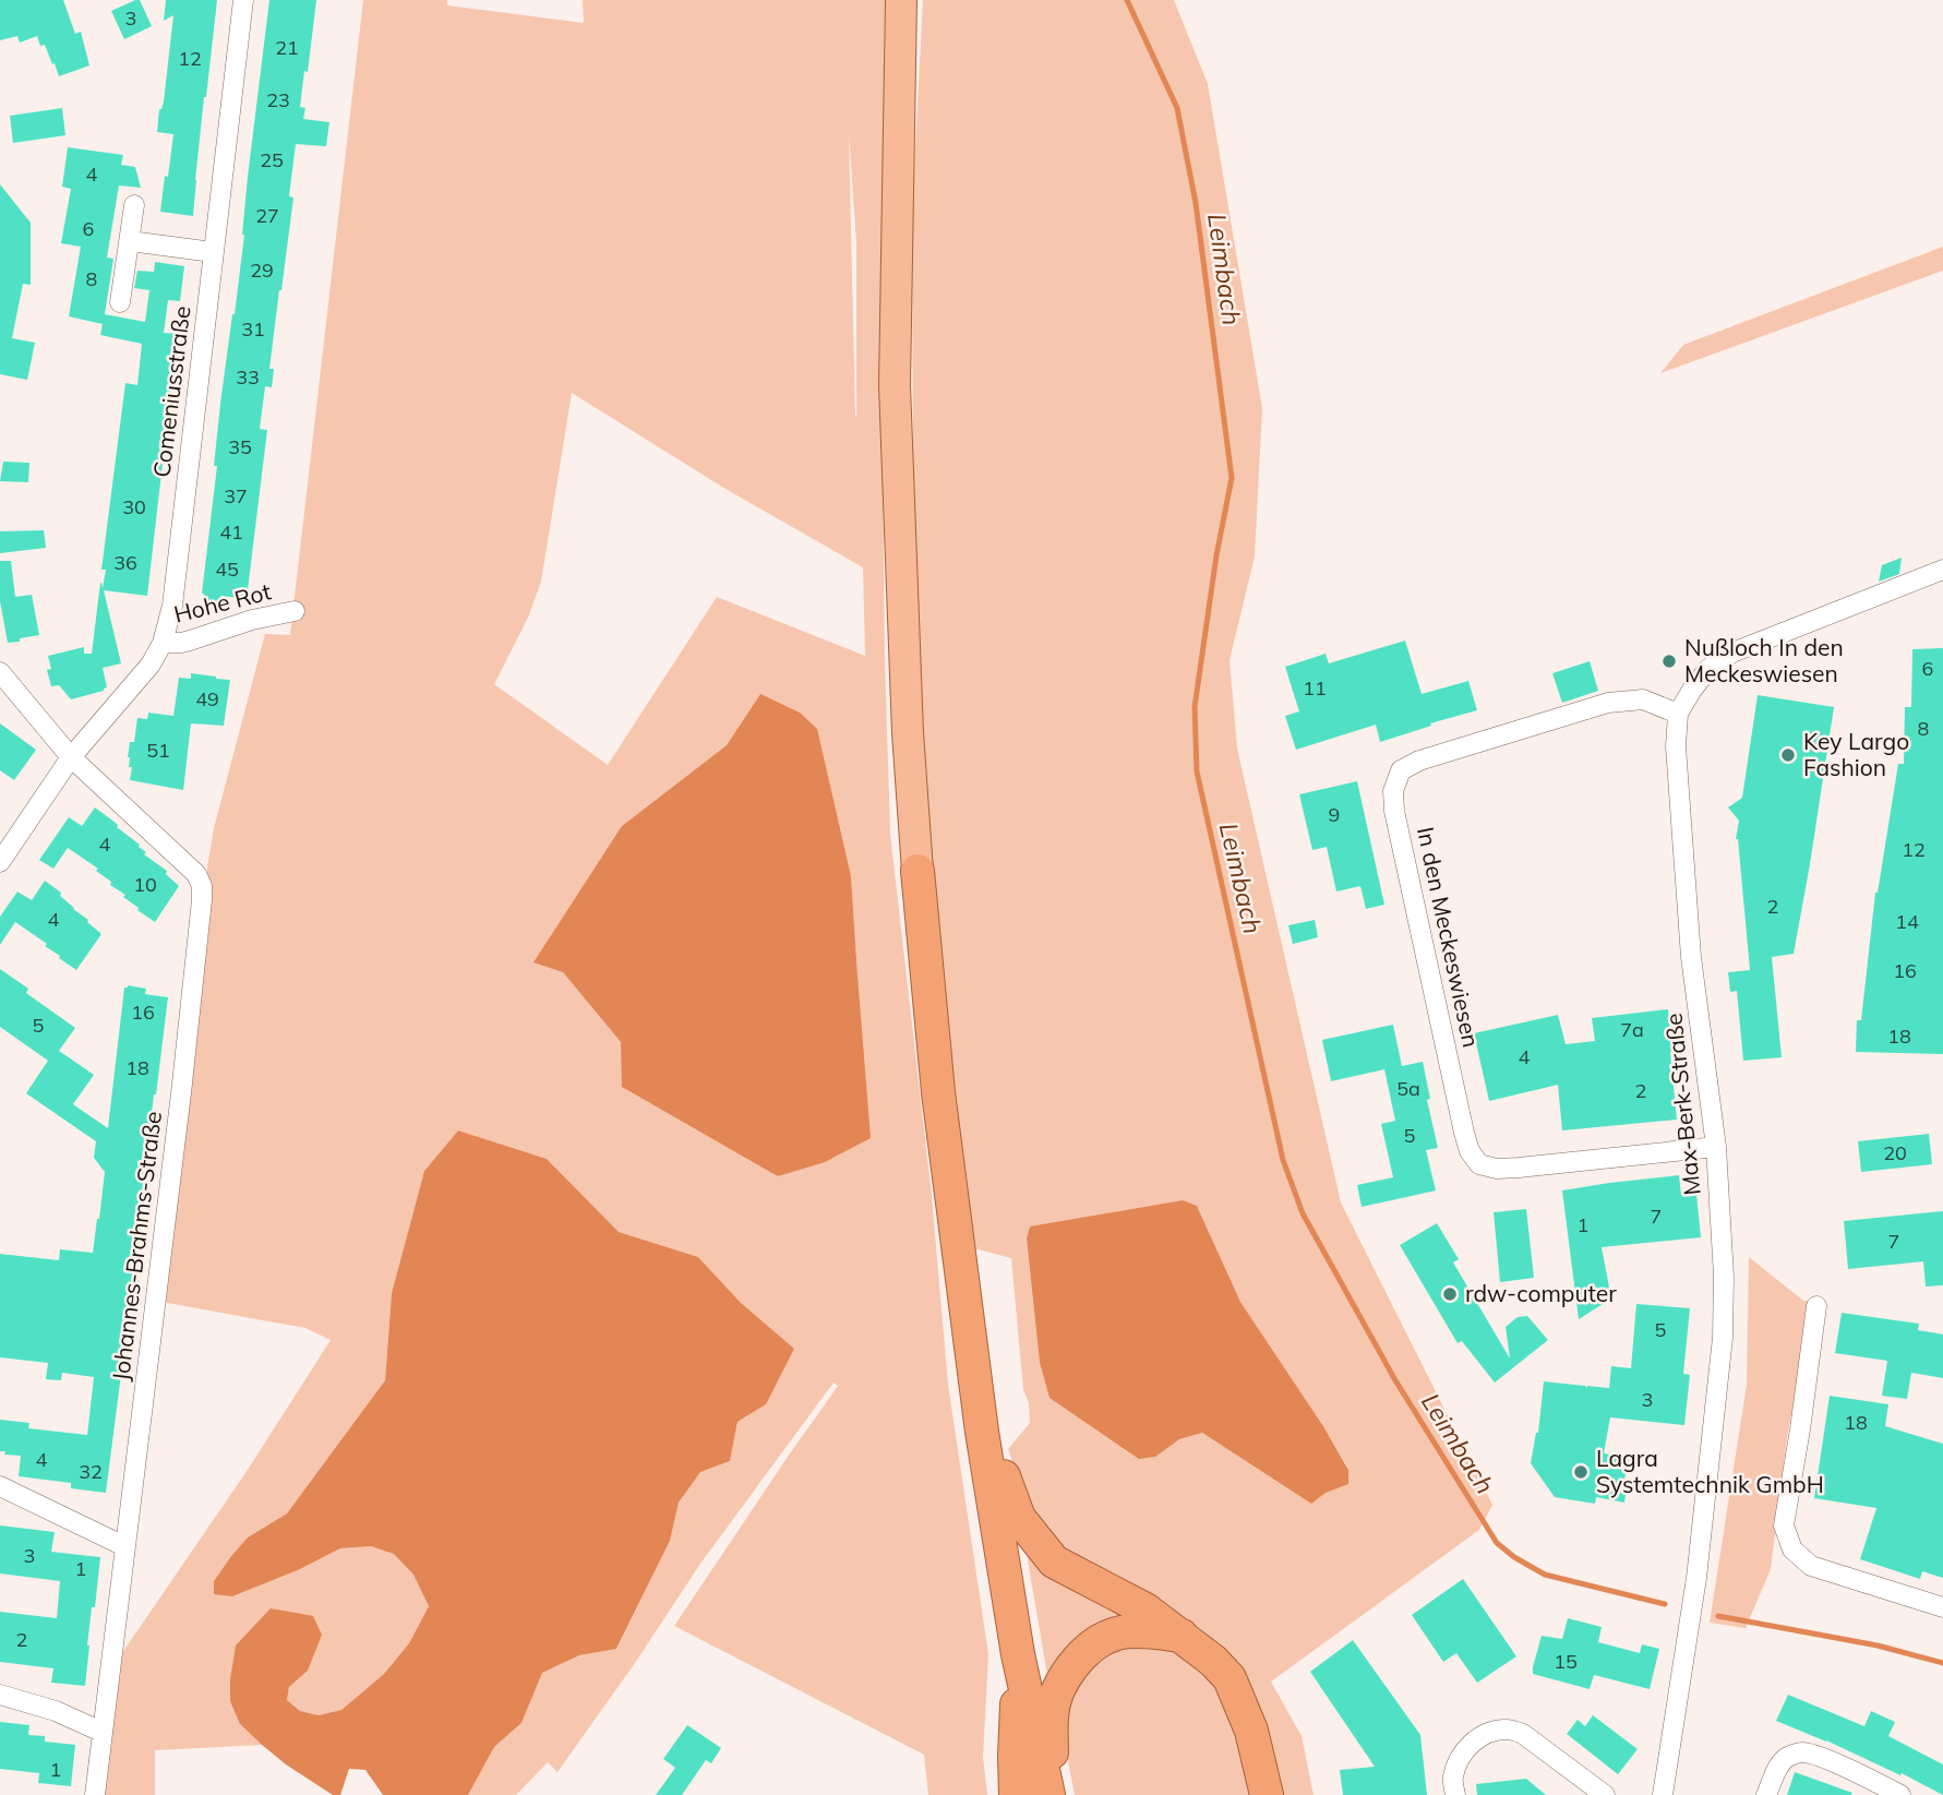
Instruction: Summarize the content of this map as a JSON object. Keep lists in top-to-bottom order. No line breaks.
{"streets":{"street":["Comeniusstraße","Hohe Rot","In den Meckeswiesen","Max-Berk-Straße","Johannes-Brahms-Straße"]},"crossings":[["Comeniusstraße","Hohe Rot"],["Comeniusstraße","Johannes-Brahms-Straße"],["In den Meckeswiesen","Max-Berk-Straße"]],"water":["Leimbach"],"places":["Nußloch In den Meckeswiesen","Key Largo Fashion","rdw-computer","Lagra Systemtechnik GmbH"],"house_numbers":["3","21","12","23","25","4","27","6","29","8","31","33","35","37","30","41","36","45","6","11","49","8","51","9","4","12","10","2","4","14","16","16","5","7a","18","4","18","5a","2","5","20","7","1","7","5","3","18","4","32","3","1","2","15","1"]}
